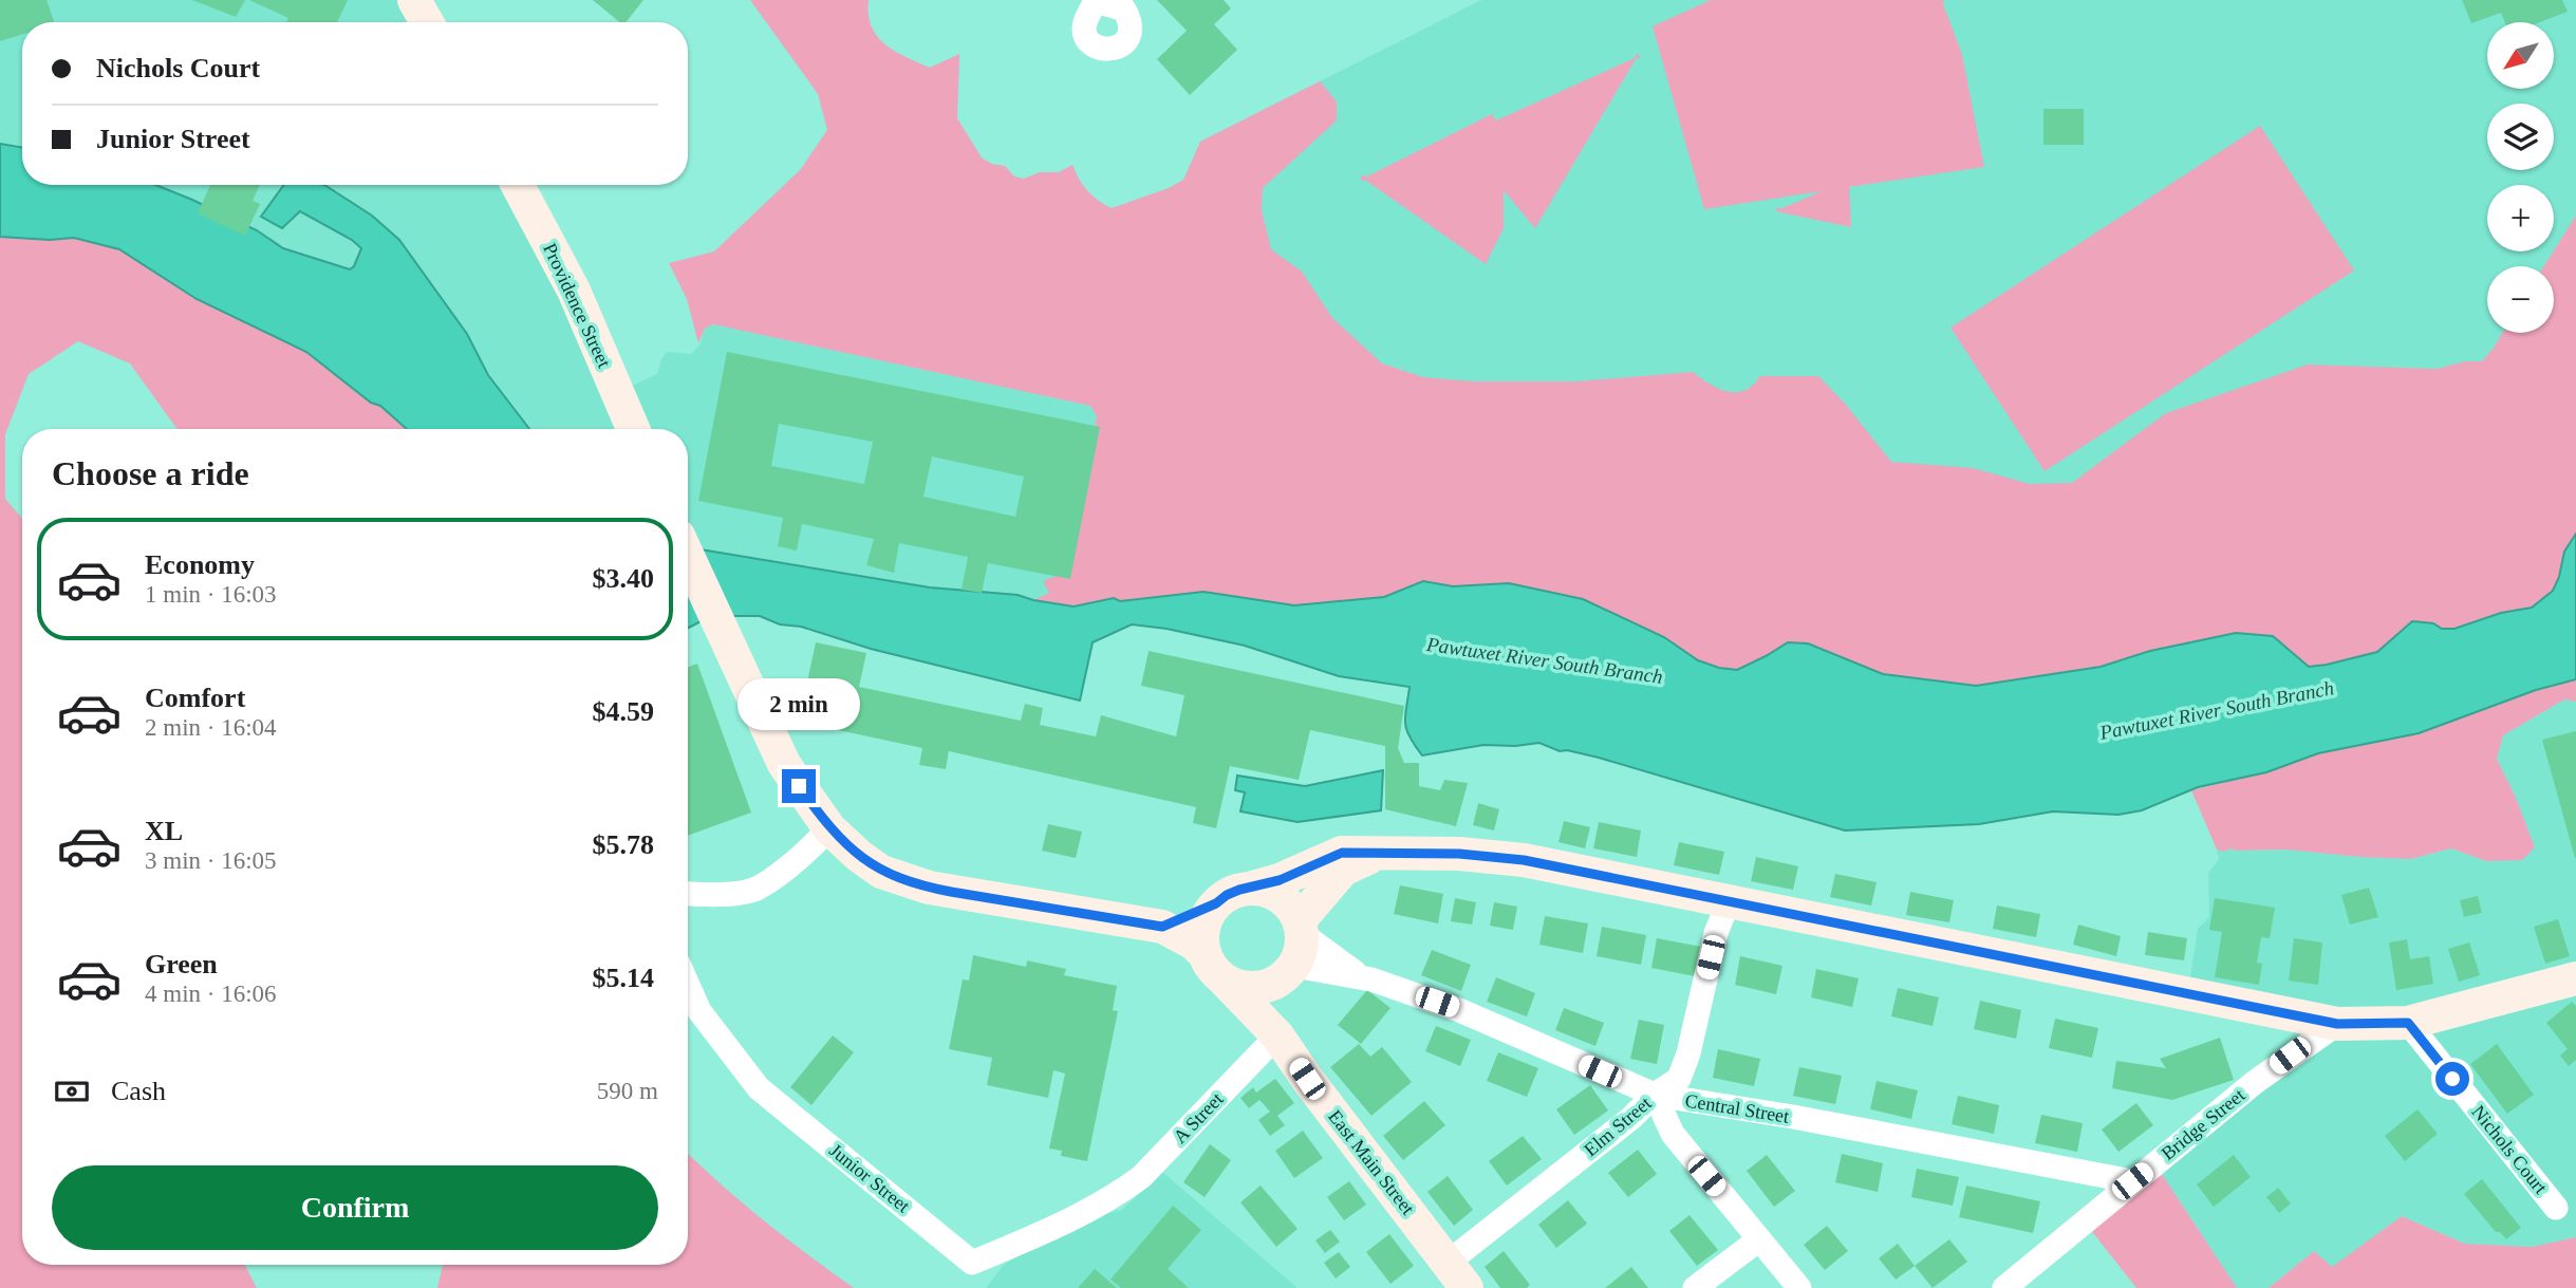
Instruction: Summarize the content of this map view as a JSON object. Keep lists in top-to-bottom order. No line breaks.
{"streets":{"main road":["Providence Street","East Main Street"],"street":["Central Street","A Street","Bridge Street","Elm Street","Nichols Court","Junior Street"]},"crossings":[["Central Street","Bridge Street"],["Central Street","Elm Street"],["Central Street","East Main Street"],["A Street","East Main Street"],["A Street","Junior Street"],["Elm Street","East Main Street"]],"water":["Pawtuxet River South Branch"],"north":"bottom left","page":{"map_buttons":["+","−"],"banner":["Nichols Court","Junior Street"],"heading":"Choose a ride","list":[{"name":"Economy","note":"1 min · 16:03","value":"$3.40"},{"name":"Comfort","note":"2 min · 16:04","value":"$4.59"},{"name":"XL","note":"3 min · 16:05","value":"$5.78"},{"name":"Green","note":"4 min · 16:06","value":"$5.14"}],"bubble":"2 min","pay":["Cash","590 m"],"buttons":"Confirm"}}
